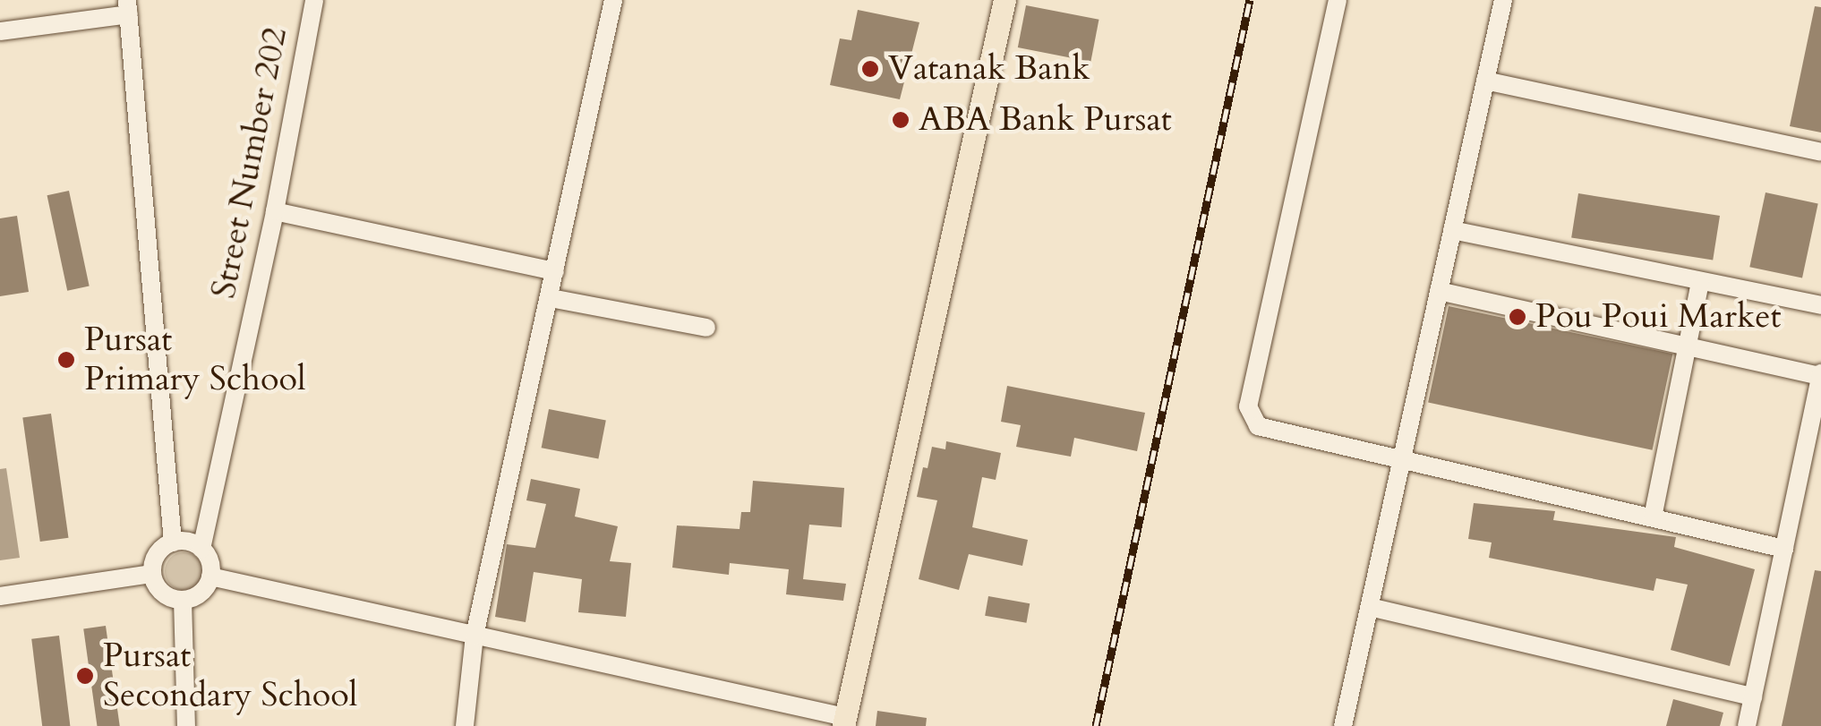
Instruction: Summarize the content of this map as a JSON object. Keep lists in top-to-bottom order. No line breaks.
{"streets":{"street":["Street Number 202"]},"places":["Vatanak Bank","ABA Bank Pursat","Pou Poui Market","Pursat Primary School","Pursat Secondary School"]}
